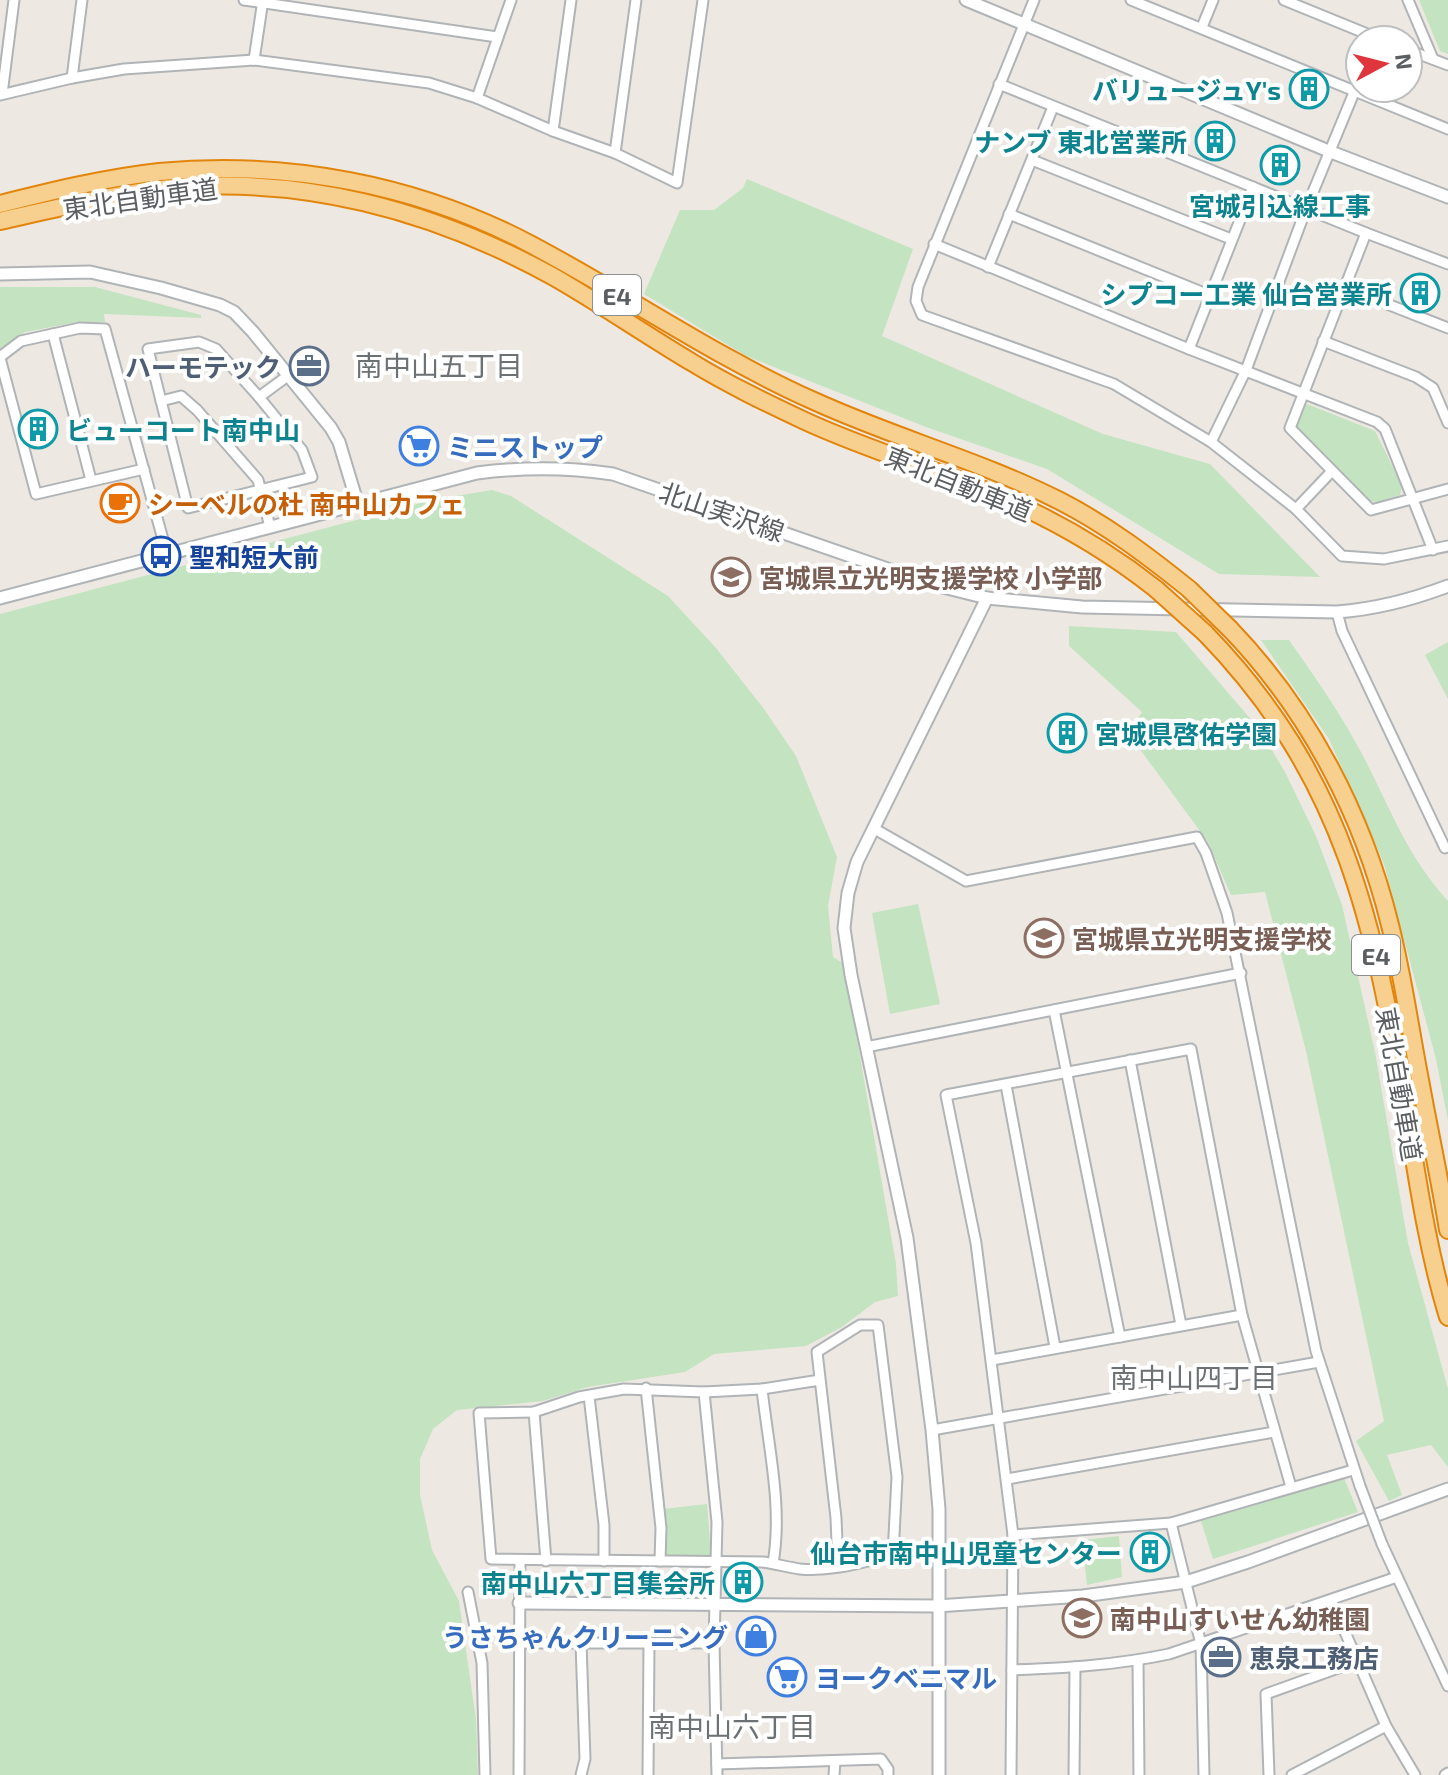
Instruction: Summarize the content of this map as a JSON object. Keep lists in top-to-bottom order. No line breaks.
{"streets":{"highway":["東北自動車道","E4"],"street":["北山実沢線"]},"districts":["南中山五丁目","南中山四丁目","南中山六丁目"],"places":{"building":["バリュージュY's","ナンブ 東北営業所","宮城引込線工事","シプコー工業 仙台営業所","ビューコート南中山","宮城県啓佑学園","仙台市南中山児童センター","南中山六丁目集会所"],"office":["ハーモテック","恵泉工務店"],"supermarket":["ミニストップ","ヨークベニマル"],"cafe":["シーベルの杜 南中山カフェ"],"bus stop":["聖和短大前"],"school or university":["宮城県立光明支援学校 小学部","宮城県立光明支援学校","南中山すいせん幼稚園"],"shop":["うさちゃんクリーニング"]},"north":"right"}
